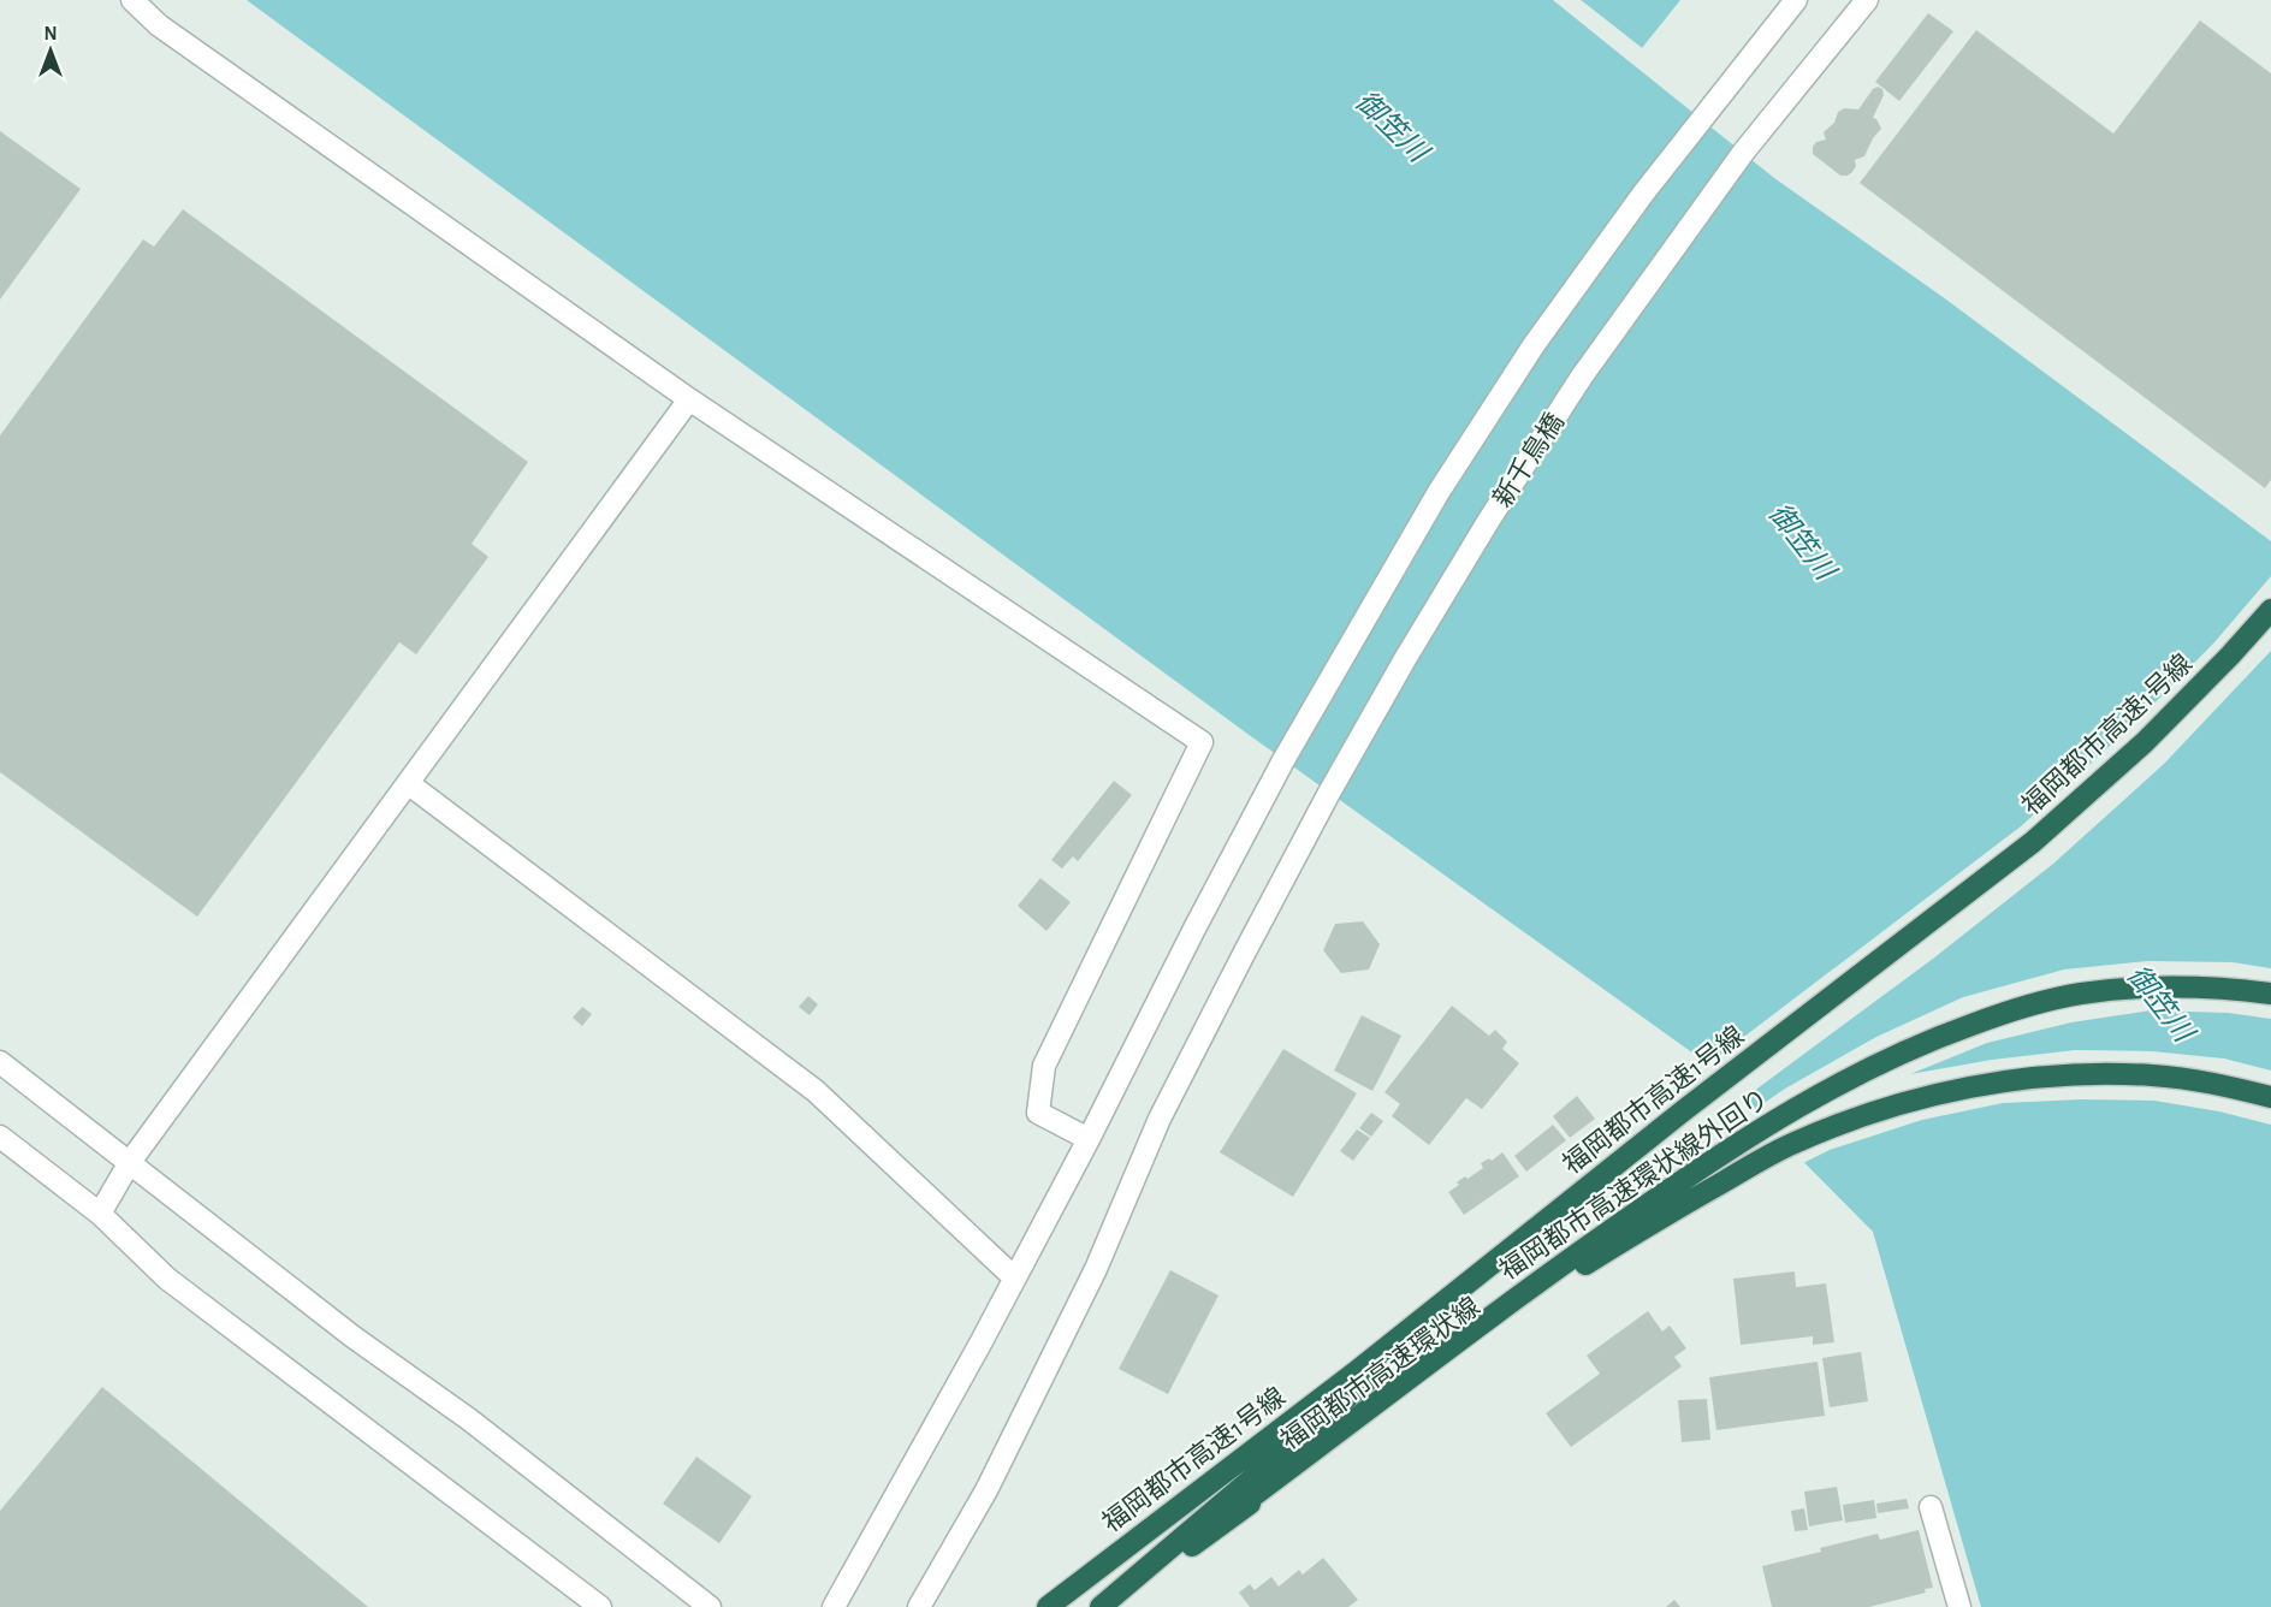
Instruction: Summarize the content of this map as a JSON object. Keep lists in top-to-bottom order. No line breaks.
{"streets":{"highway":["福岡都市高速1号線","福岡都市高速環状線外回り","福岡都市高速環状線"],"street":["新千鳥橋"]},"crossings":[["福岡都市高速環状線外回り","福岡都市高速環状線"]],"water":["御笠川"],"north":"top"}
